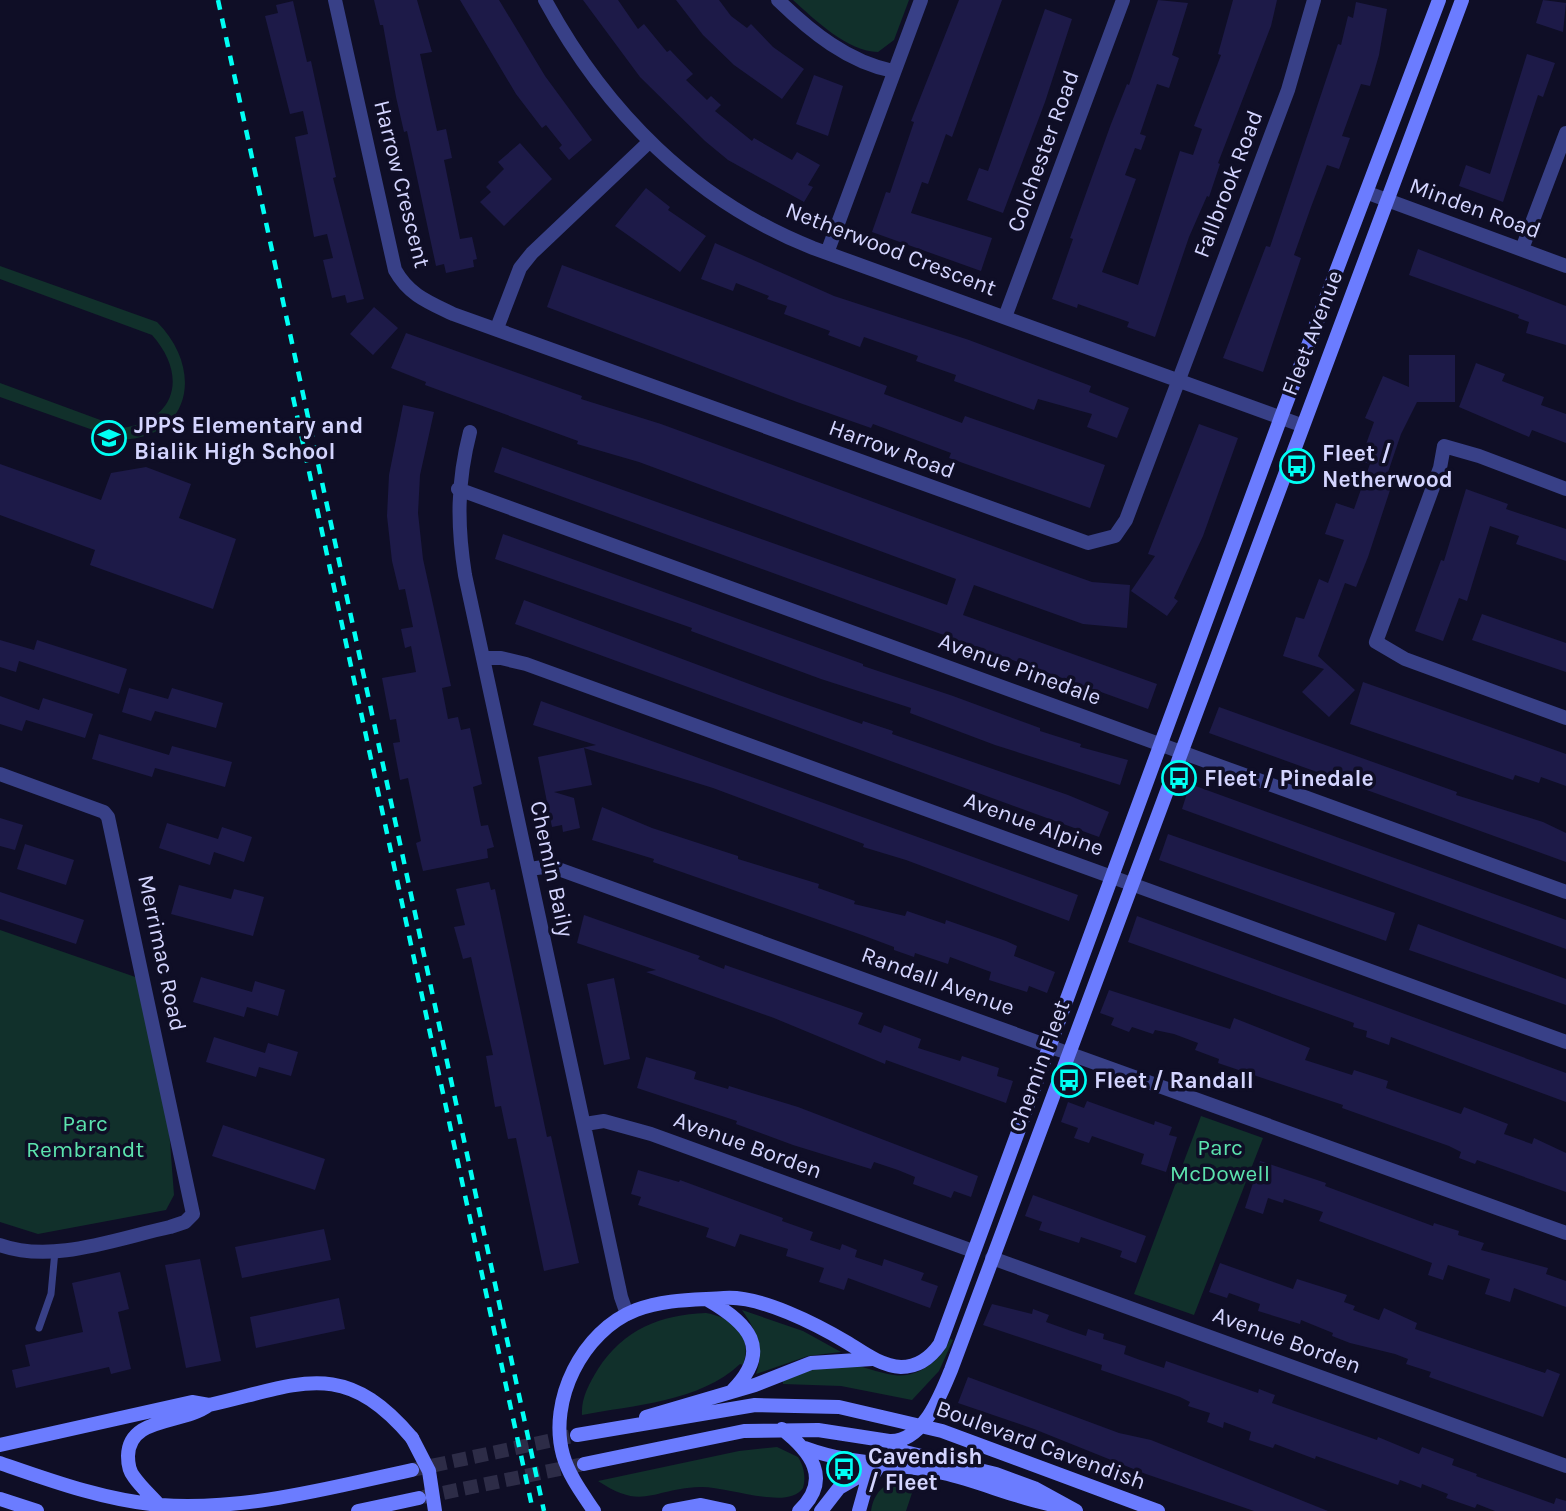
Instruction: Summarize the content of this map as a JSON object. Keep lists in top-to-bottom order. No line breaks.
{"streets":{"main road":["Fleet Avenue","Chemin Fleet","Boulevard Cavendish"],"street":["Colchester Road","Harrow Crescent","Fallbrook Road","Minden Road","Netherwood Crescent","Harrow Road","Avenue Pinedale","Avenue Alpine","Chemin Baily","Merrimac Road","Randall Avenue","Avenue Borden"]},"crossings":[["Colchester Road","Netherwood Crescent"],["Harrow Crescent","Harrow Road"],["Fallbrook Road","Netherwood Crescent"],["Fallbrook Road","Harrow Road"],["Minden Road","Fleet Avenue"],["Netherwood Crescent","Fleet Avenue"],["Netherwood Crescent","Harrow Road"],["Fleet Avenue","Chemin Fleet"],["Avenue Pinedale","Chemin Baily"],["Avenue Pinedale","Chemin Fleet"],["Avenue Alpine","Chemin Baily"],["Avenue Alpine","Chemin Fleet"],["Chemin Baily","Randall Avenue"],["Chemin Baily","Avenue Borden"],["Randall Avenue","Chemin Fleet"],["Chemin Fleet","Avenue Borden"],["Chemin Fleet","Boulevard Cavendish"]],"parks":["Parc Rembrandt","Parc McDowell"],"places":{"school or university":["JPPS Elementary and Bialik High School"],"bus stop":["Fleet / Netherwood","Fleet / Pinedale","Fleet / Randall","Cavendish / Fleet"]}}
